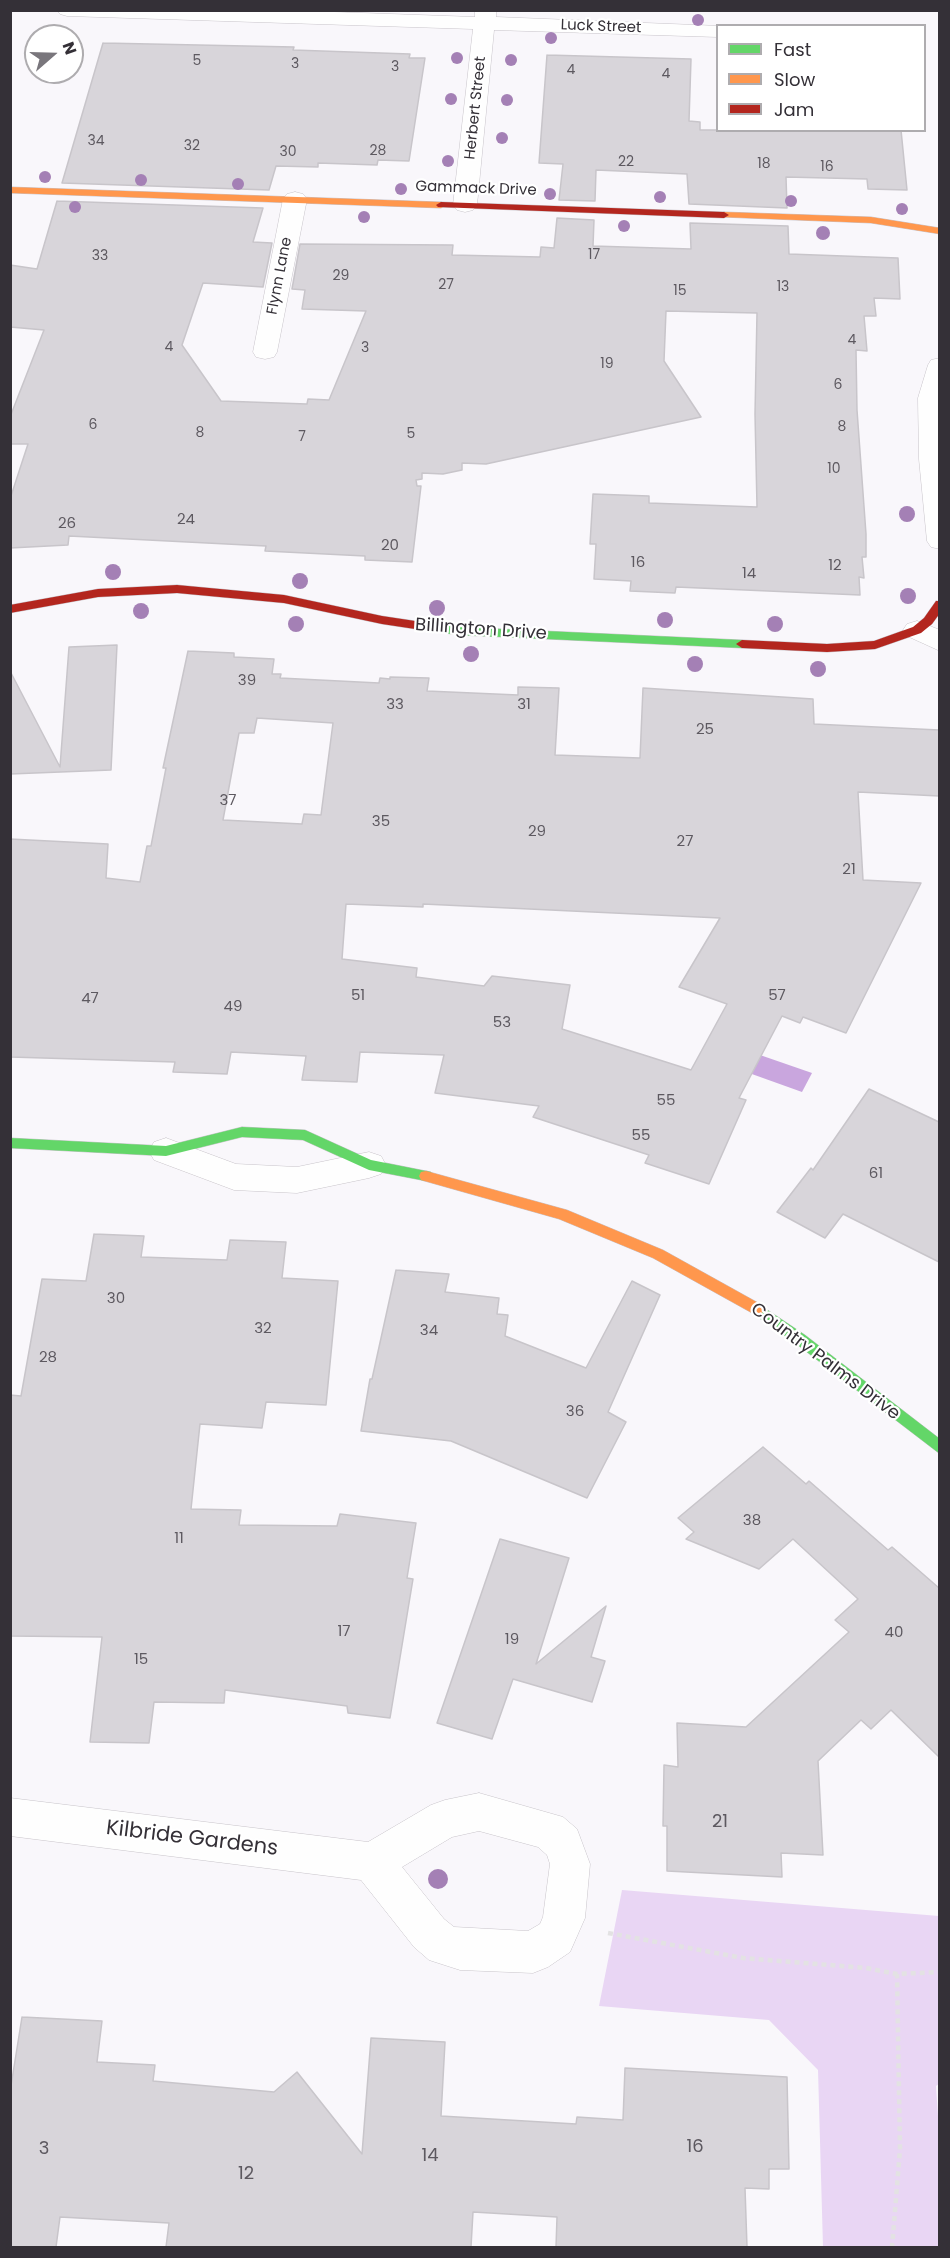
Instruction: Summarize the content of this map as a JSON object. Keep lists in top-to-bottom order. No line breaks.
{"streets":{"street":["Luck Street","Herbert Street","Gammack Drive","Flynn Lane","Billington Drive","Country Palms Drive","Kilbride Gardens"]},"crossings":[["Luck Street","Herbert Street"],["Herbert Street","Gammack Drive"],["Gammack Drive","Flynn Lane"]],"house_numbers":["5","3","3","4","4","34","32","28","30","22","18","16","17","33","29","27","13","15","4","4","3","19","6","6","8","8","5","7","10","24","26","20","16","12","14","39","33","31","25","37","35","29","27","21","51","57","47","49","53","55","55","61","30","32","34","28","36","38","11","17","40","19","15","21","16","3","14","12"],"legend":["Fast","Slow","Jam"],"north":"right"}
